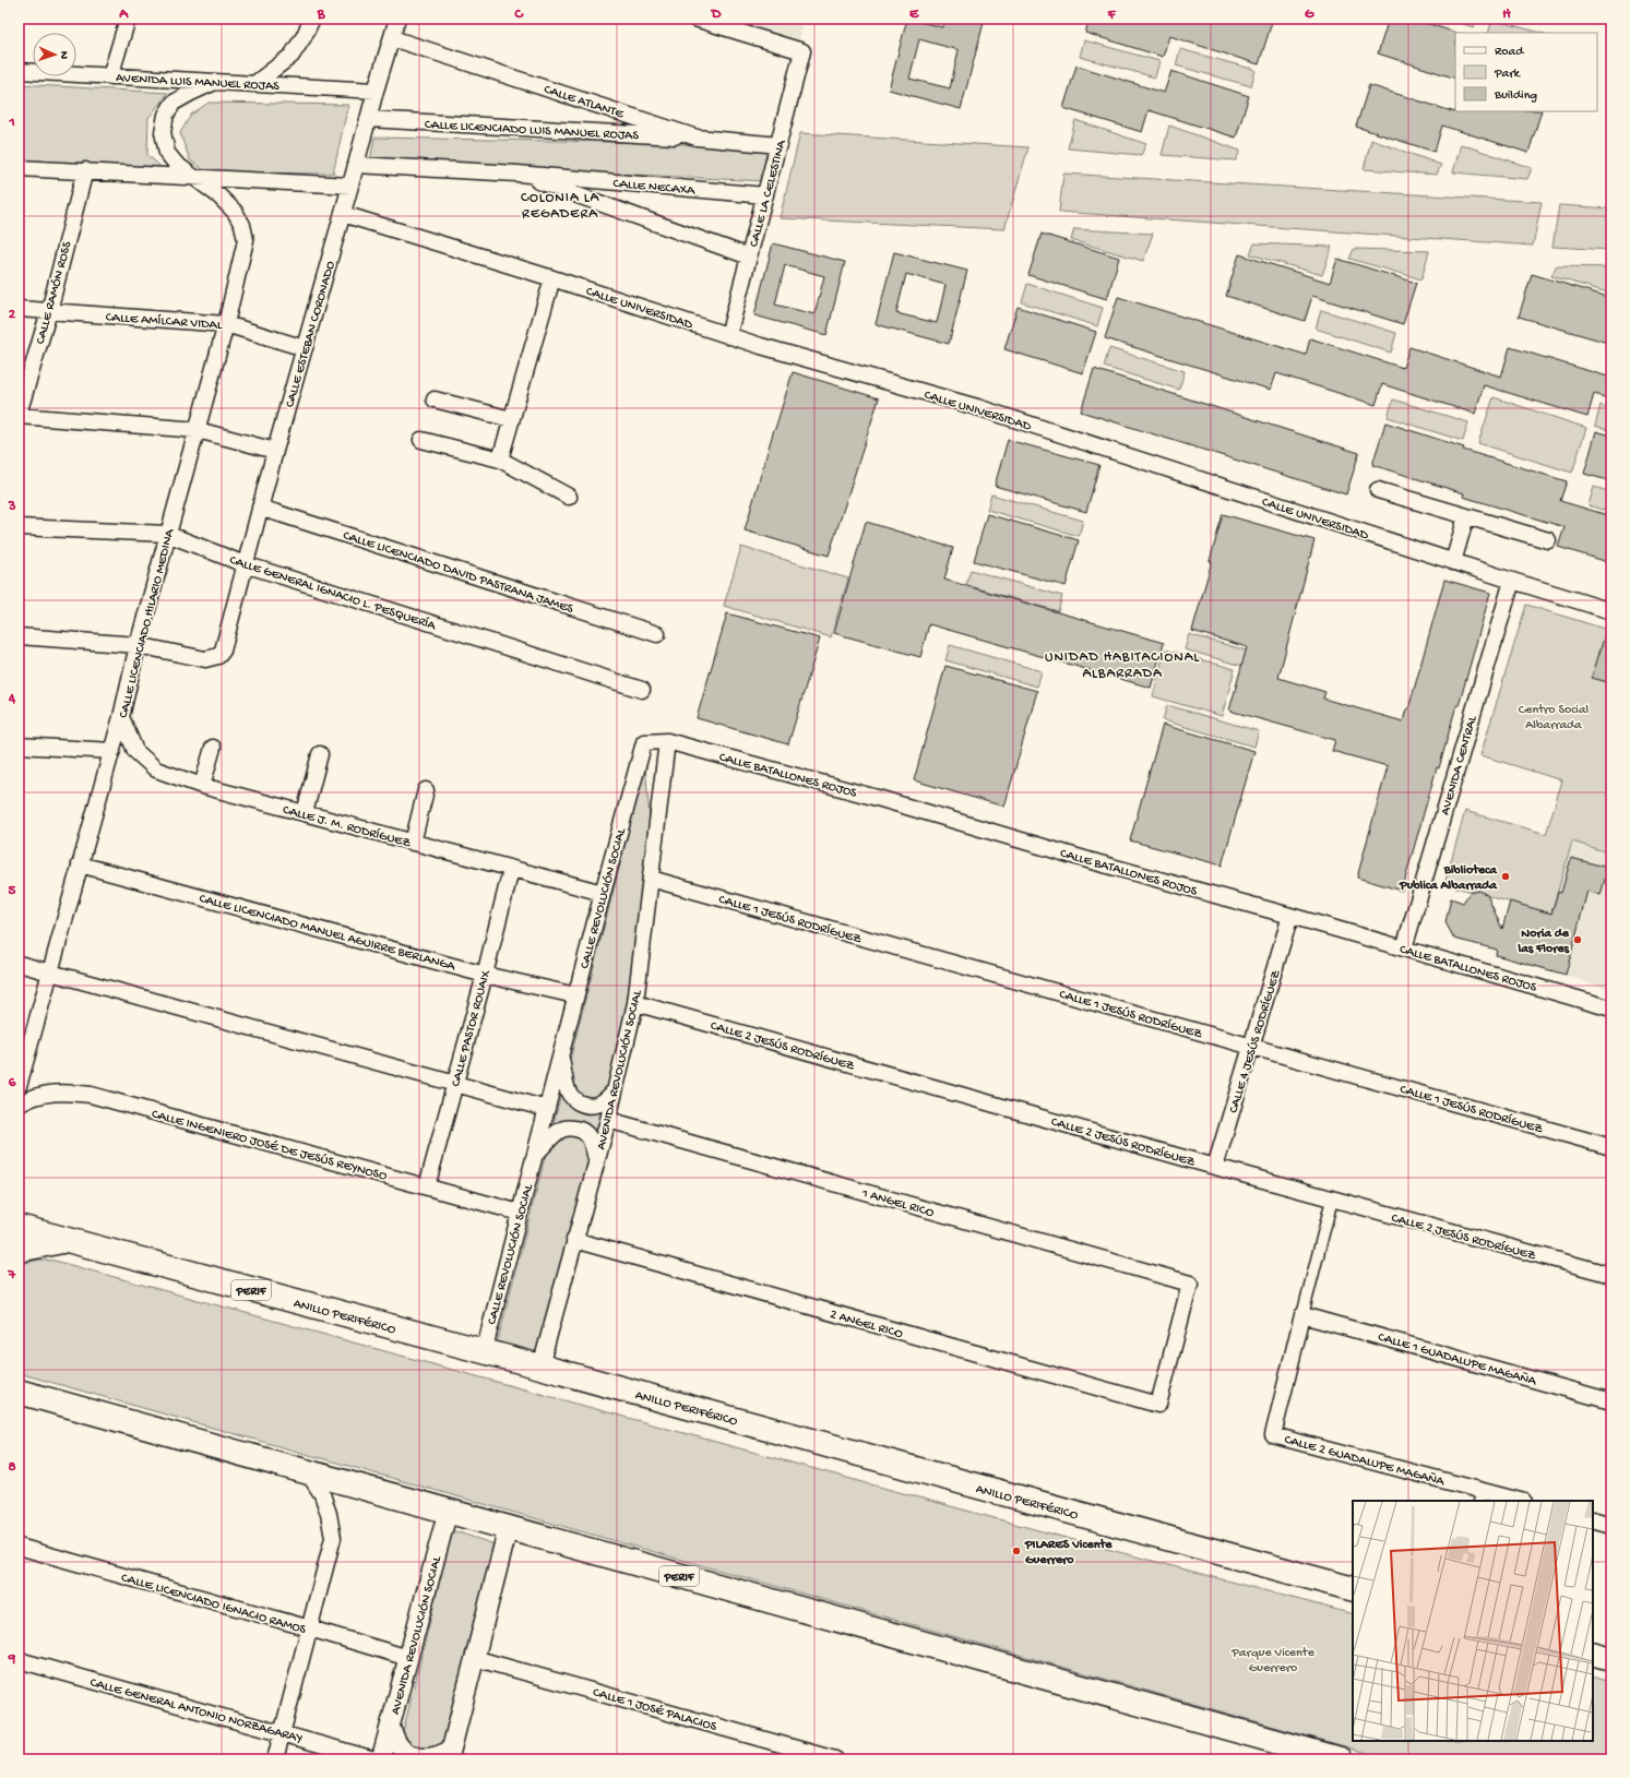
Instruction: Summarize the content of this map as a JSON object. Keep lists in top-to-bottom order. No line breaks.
{"streets":{"main road":["PERIF","ANILLO PERIFÉRICO"],"street":["AVENIDA LUIS MANUEL ROJAS","CALLE ATLANTE","CALLE LICENCIADO LUIS MANUEL ROJAS","CALLE NECAXA","CALLE LA CELESTINA","CALLE RAMÓN ROSS","CALLE UNIVERSIDAD","CALLE AMÍLCAR VIDAL","CALLE ESTEBAN CORONADO","CALLE LICENCIADO DAVID PASTRANA JAMES","CALLE GENERAL IGNACIO L. PESQUERÍA","CALLE LICENCIADO HILARIO MEDINA","AVENIDA CENTRAL","CALLE BATALLONES ROJOS","CALLE J. M. RODRÍGUEZ","CALLE REVOLUCIÓN SOCIAL","CALLE 1 JESÚS RODRÍGUEZ","CALLE LICENCIADO MANUEL AGUIRRE BERLANGA","CALLE PASTOR ROUAIX","CALLE 4 JESÚS RODRÍGUEZ","CALLE 2 JESÚS RODRÍGUEZ","AVENIDA REVOLUCIÓN SOCIAL","CALLE INGENIERO JOSÉ DE JESÚS REYNOSO","1 ANGEL RICO","2 ANGEL RICO","CALLE 1 GUADALUPE MAGAÑA","CALLE 2 GUADALUPE MAGAÑA","CALLE LICENCIADO IGNACIO RAMOS","CALLE 1 JOSÉ PALACIOS","CALLE GENERAL ANTONIO NORZAGARAY"]},"crossings":[["AVENIDA LUIS MANUEL ROJAS","CALLE ESTEBAN CORONADO"],["AVENIDA LUIS MANUEL ROJAS","CALLE LICENCIADO HILARIO MEDINA"],["CALLE ATLANTE","CALLE LICENCIADO LUIS MANUEL ROJAS"],["CALLE ATLANTE","CALLE LA CELESTINA"],["CALLE ATLANTE","CALLE ESTEBAN CORONADO"],["CALLE LICENCIADO LUIS MANUEL ROJAS","CALLE ESTEBAN CORONADO"],["CALLE NECAXA","CALLE LA CELESTINA"],["CALLE NECAXA","CALLE ESTEBAN CORONADO"],["CALLE LA CELESTINA","CALLE UNIVERSIDAD"],["CALLE RAMÓN ROSS","CALLE AMÍLCAR VIDAL"],["CALLE UNIVERSIDAD","CALLE ESTEBAN CORONADO"],["CALLE UNIVERSIDAD","AVENIDA CENTRAL"],["CALLE AMÍLCAR VIDAL","CALLE ESTEBAN CORONADO"],["CALLE AMÍLCAR VIDAL","CALLE LICENCIADO HILARIO MEDINA"],["CALLE ESTEBAN CORONADO","CALLE LICENCIADO DAVID PASTRANA JAMES"],["CALLE ESTEBAN CORONADO","CALLE GENERAL IGNACIO L. PESQUERÍA"],["CALLE ESTEBAN CORONADO","CALLE LICENCIADO HILARIO MEDINA"],["CALLE GENERAL IGNACIO L. PESQUERÍA","CALLE LICENCIADO HILARIO MEDINA"],["CALLE LICENCIADO HILARIO MEDINA","CALLE J. M. RODRÍGUEZ"],["CALLE LICENCIADO HILARIO MEDINA","CALLE LICENCIADO MANUEL AGUIRRE BERLANGA"],["AVENIDA CENTRAL","CALLE BATALLONES ROJOS"],["CALLE BATALLONES ROJOS","CALLE REVOLUCIÓN SOCIAL"],["CALLE BATALLONES ROJOS","CALLE 4 JESÚS RODRÍGUEZ"],["CALLE BATALLONES ROJOS","AVENIDA REVOLUCIÓN SOCIAL"],["CALLE J. M. RODRÍGUEZ","CALLE REVOLUCIÓN SOCIAL"],["CALLE J. M. RODRÍGUEZ","CALLE PASTOR ROUAIX"],["CALLE REVOLUCIÓN SOCIAL","CALLE LICENCIADO MANUEL AGUIRRE BERLANGA"],["CALLE REVOLUCIÓN SOCIAL","AVENIDA REVOLUCIÓN SOCIAL"],["CALLE REVOLUCIÓN SOCIAL","CALLE INGENIERO JOSÉ DE JESÚS REYNOSO"],["CALLE REVOLUCIÓN SOCIAL","ANILLO PERIFÉRICO"],["CALLE 1 JESÚS RODRÍGUEZ","CALLE 4 JESÚS RODRÍGUEZ"],["CALLE 1 JESÚS RODRÍGUEZ","AVENIDA REVOLUCIÓN SOCIAL"],["CALLE LICENCIADO MANUEL AGUIRRE BERLANGA","CALLE PASTOR ROUAIX"],["CALLE PASTOR ROUAIX","CALLE INGENIERO JOSÉ DE JESÚS REYNOSO"],["CALLE 4 JESÚS RODRÍGUEZ","CALLE 2 JESÚS RODRÍGUEZ"],["CALLE 2 JESÚS RODRÍGUEZ","AVENIDA REVOLUCIÓN SOCIAL"],["AVENIDA REVOLUCIÓN SOCIAL","1 ANGEL RICO"],["AVENIDA REVOLUCIÓN SOCIAL","PERIF"],["AVENIDA REVOLUCIÓN SOCIAL","ANILLO PERIFÉRICO"],["AVENIDA REVOLUCIÓN SOCIAL","2 ANGEL RICO"],["AVENIDA REVOLUCIÓN SOCIAL","CALLE LICENCIADO IGNACIO RAMOS"],["1 ANGEL RICO","2 ANGEL RICO"],["CALLE 1 GUADALUPE MAGAÑA","CALLE 2 GUADALUPE MAGAÑA"]],"districts":["COLONIA LA REGADERA","UNIDAD HABITACIONAL ALBARRADA"],"parks":["Centro Social Albarrada","Parque Vicente Guerrero"],"places":["Biblioteca Publica Albarrada","Noria de las Flores","PILARES Vicente Guerrero"],"legend":["Road","Park","Building"],"north":"right","grid":{"columns":["A","B","C","D","E","F","G","H"],"rows":["1","2","3","4","5","6","7","8","9"]}}
